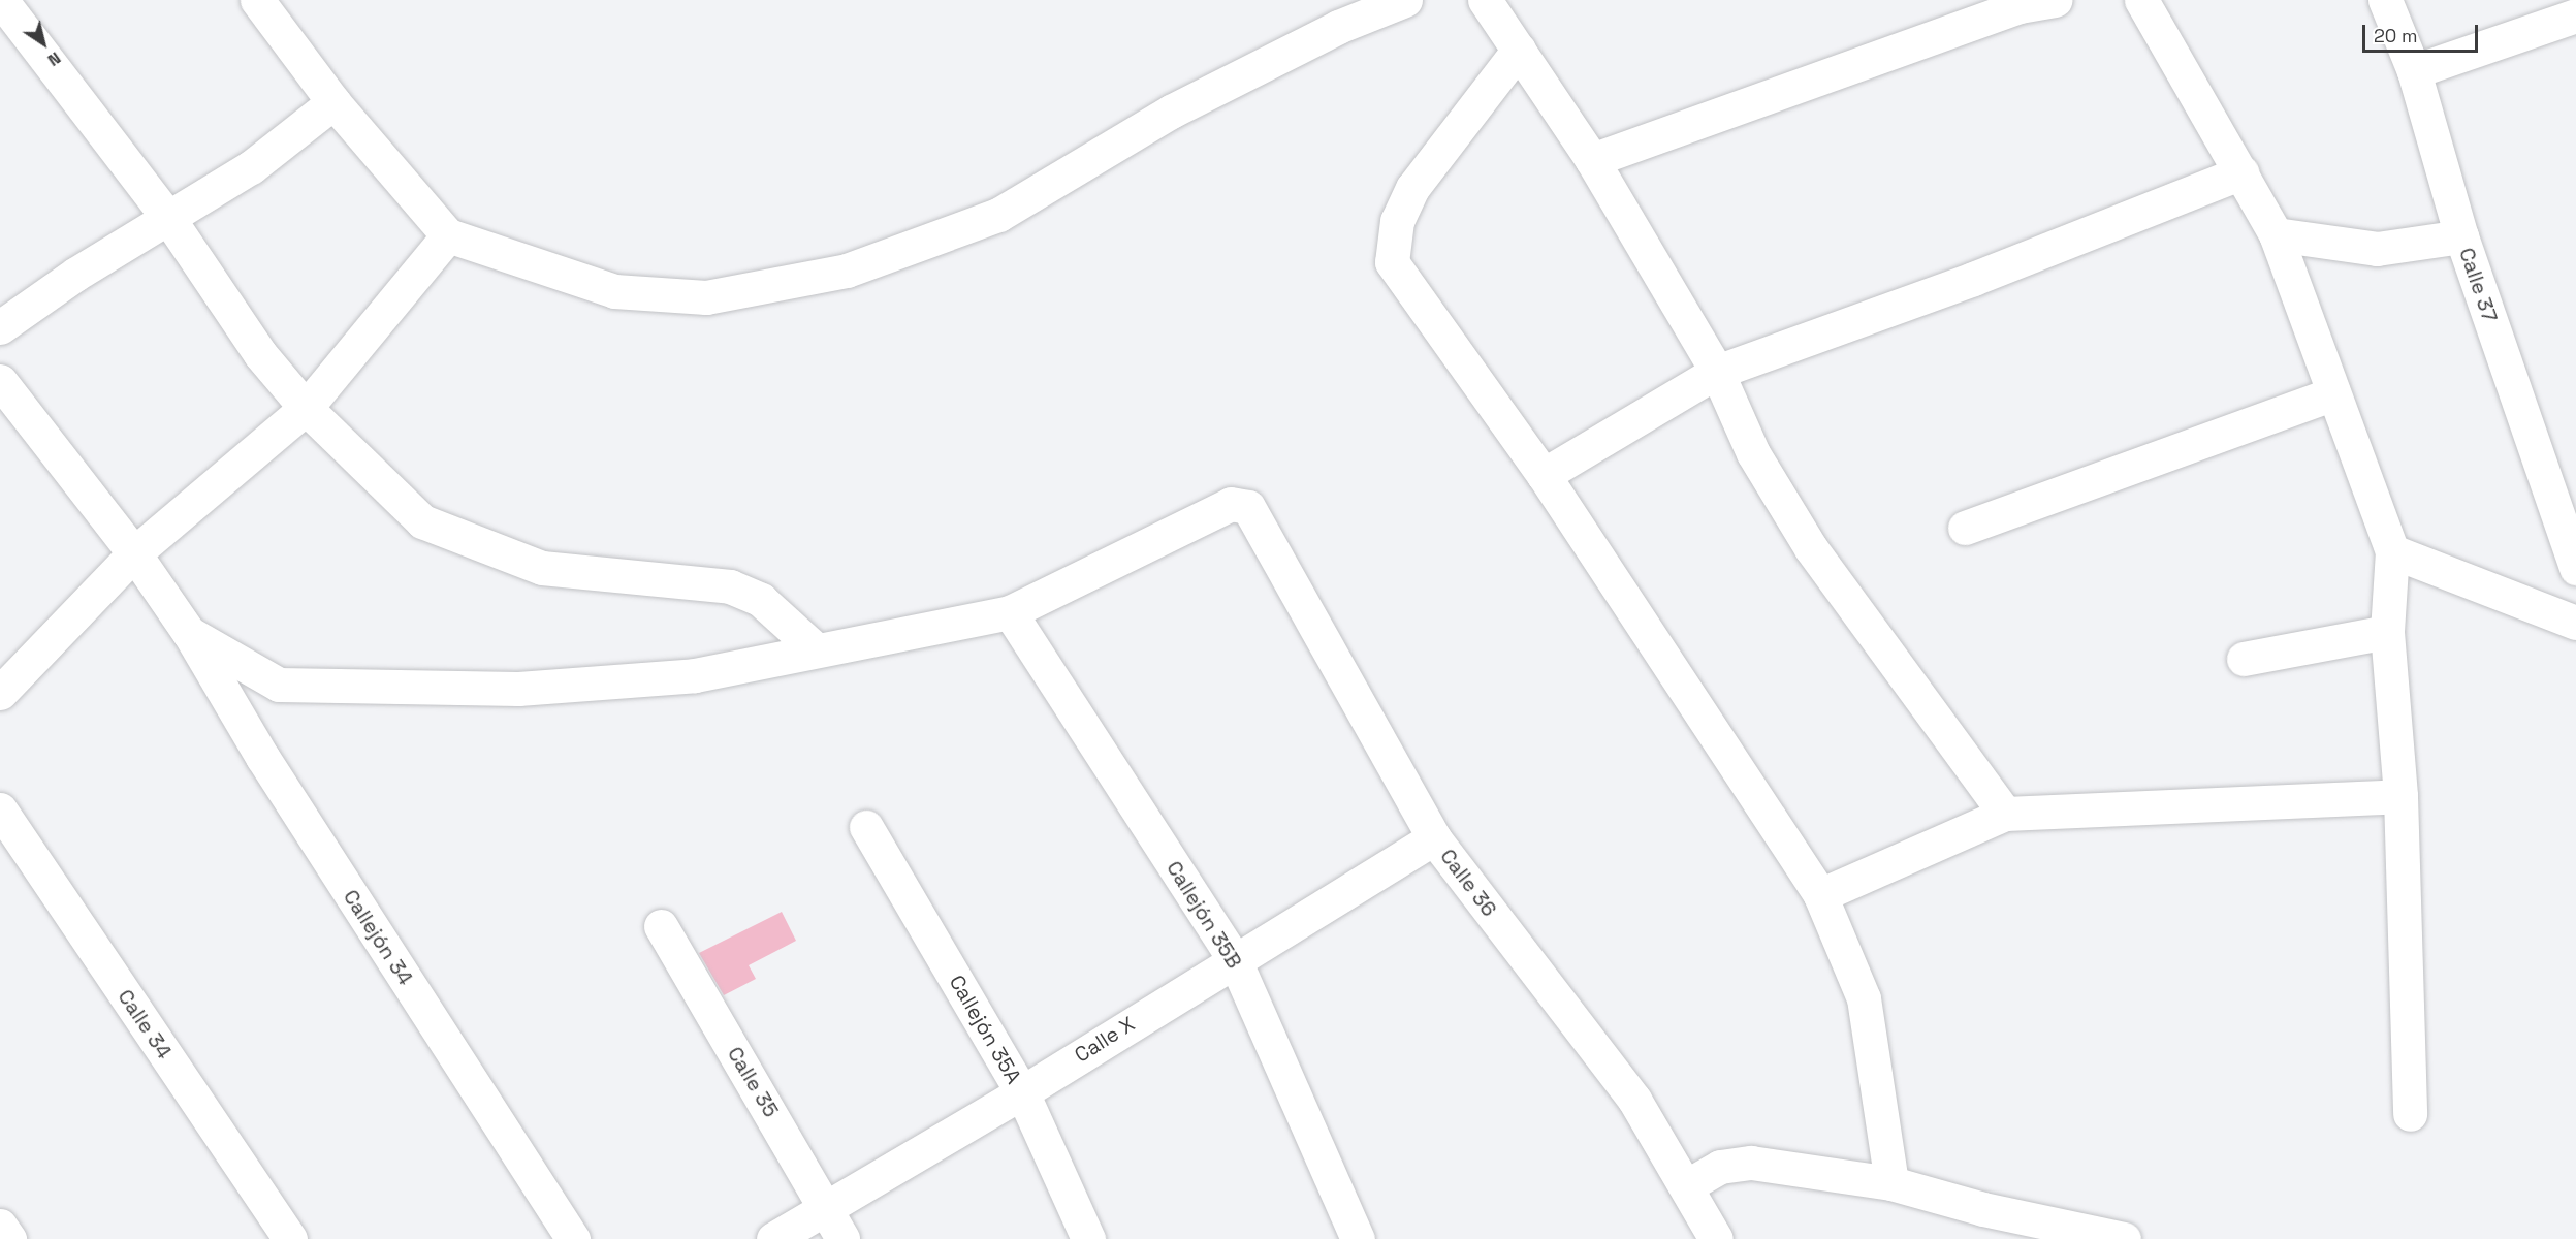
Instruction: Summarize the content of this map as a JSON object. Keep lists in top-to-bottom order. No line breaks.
{"streets":{"street":["Calle 37","Calle 36","Callejón 35B","Callejón 34","Calle 34","Callejón 35A","Calle X","Calle 35"]},"crossings":[["Calle 36","Callejón 35B"],["Calle 36","Calle X"],["Callejón 35B","Calle X"],["Callejón 35A","Calle X"],["Calle X","Calle 35"]],"scale_bar":"20 m","north":"bottom right"}
